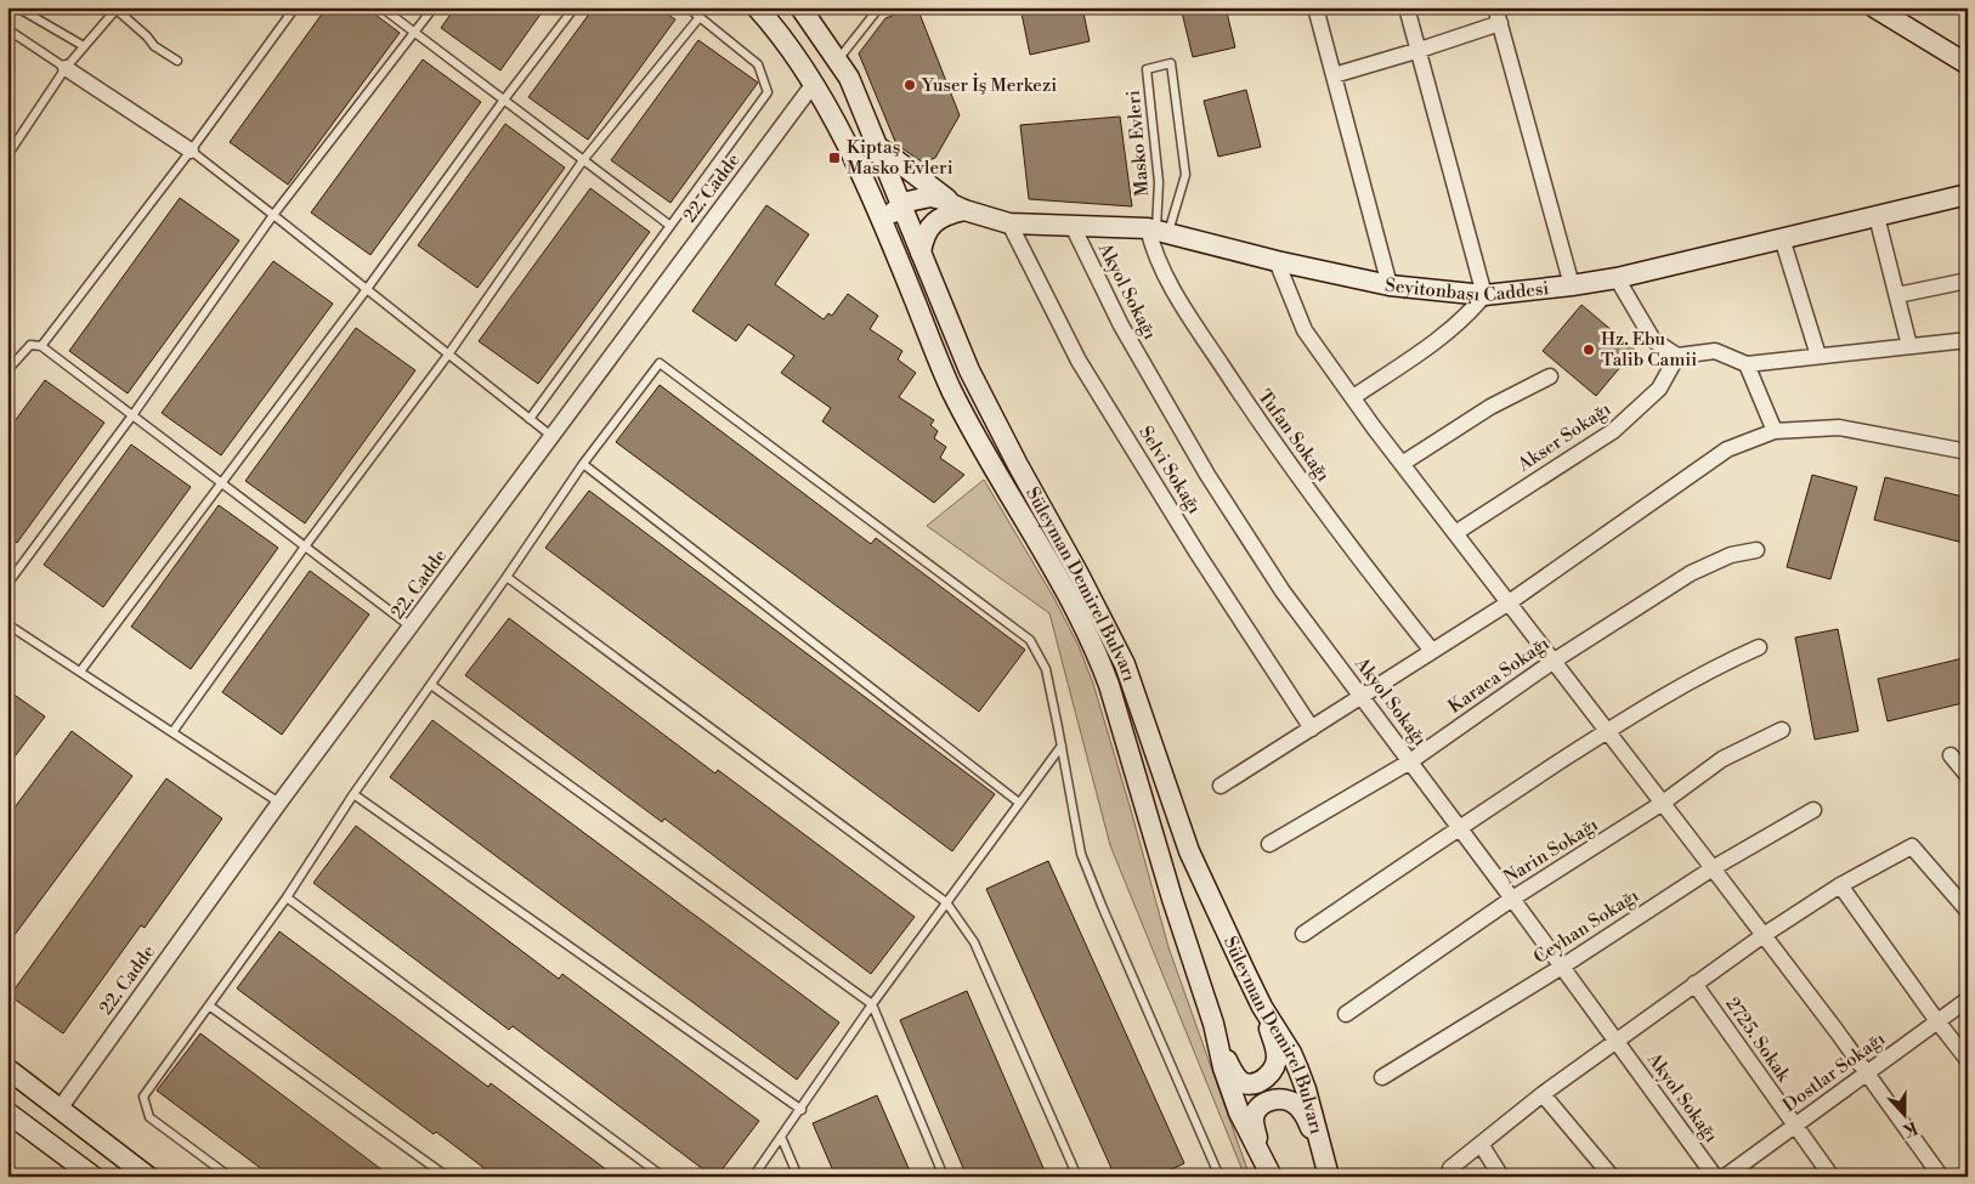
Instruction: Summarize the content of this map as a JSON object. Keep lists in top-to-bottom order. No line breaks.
{"streets":{"main road":["Seyitonbaşı Caddesi","Süleyman Demirel Bulvarı"],"street":["22. Cadde","Akyol Sokağı","Tufan Sokağı","Akser Sokağı","Selvi Sokağı","Karaca Sokağı","Narin Sokağı","Ceyhan Sokağı","2725. Sokak","Dostlar Sokağı"],"lane":["Masko Evleri"]},"crossings":[["Masko Evleri","Seyitonbaşı Caddesi"],["Masko Evleri","Tufan Sokağı"],["22. Cadde","Süleyman Demirel Bulvarı"],["Seyitonbaşı Caddesi","Akyol Sokağı"],["Seyitonbaşı Caddesi","Tufan Sokağı"],["Seyitonbaşı Caddesi","Selvi Sokağı"],["Seyitonbaşı Caddesi","Süleyman Demirel Bulvarı"],["Akyol Sokağı","Karaca Sokağı"],["Akyol Sokağı","Narin Sokağı"],["Akyol Sokağı","Ceyhan Sokağı"],["2725. Sokak","Dostlar Sokağı"]],"places":{"other":["Yuser İş Merkezi","Hz. Ebu Talib Camii"],"transit":["Kiptaş Masko Evleri"]},"north":"bottom"}
